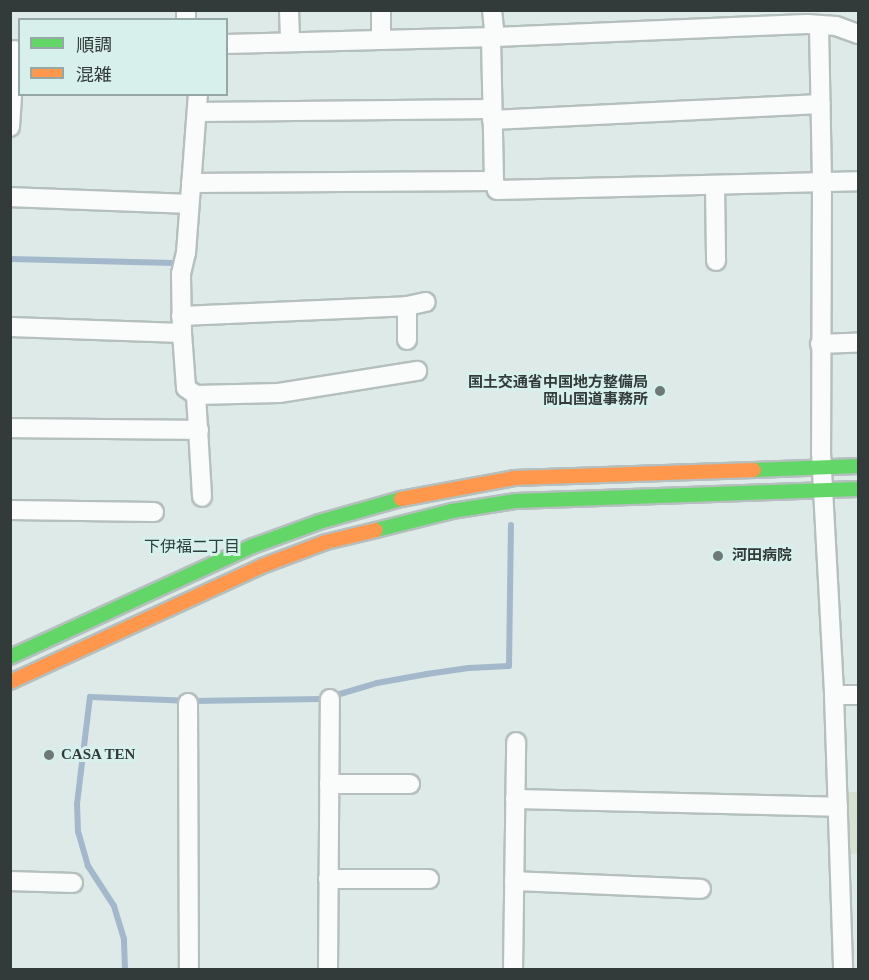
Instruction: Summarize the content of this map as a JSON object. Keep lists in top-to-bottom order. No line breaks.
{"districts":["下伊福二丁目"],"places":["国土交通省中国地方整備局 岡山国道事務所","河田病院","CASA TEN"],"legend":["順調","混雑"]}
